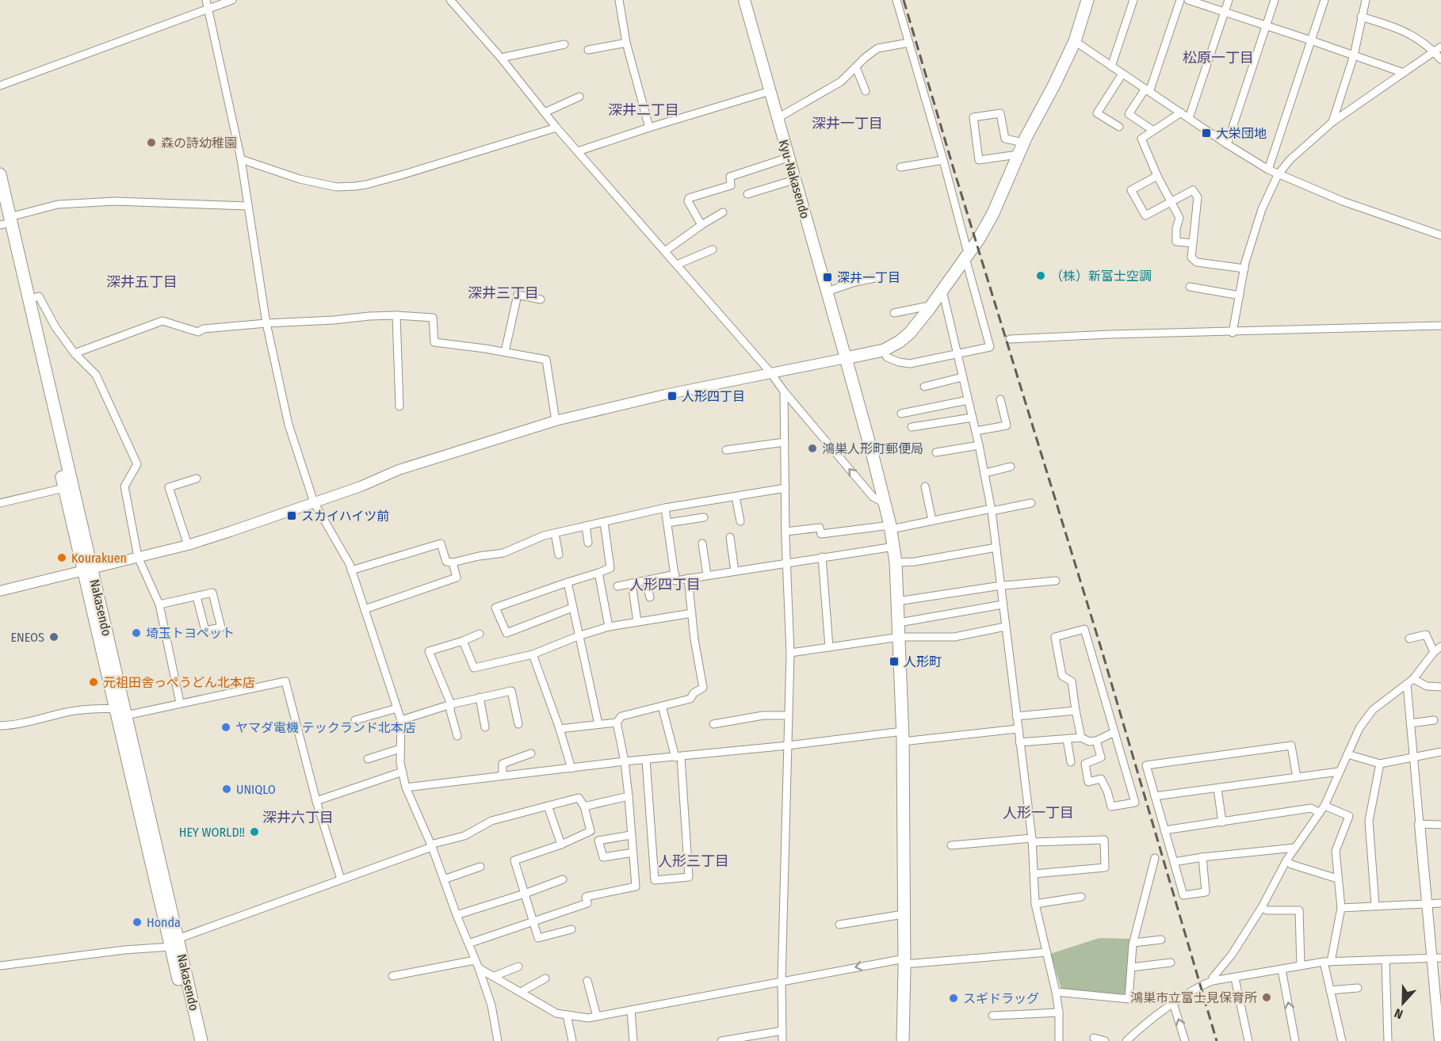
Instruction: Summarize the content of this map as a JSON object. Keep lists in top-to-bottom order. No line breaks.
{"streets":{"main road":["Kyu-Nakasendo","Nakasendo"]},"districts":["松原一丁目","深井二丁目","深井一丁目","深井五丁目","深井三丁目","人形四丁目","人形一丁目","深井六丁目","人形三丁目"],"places":{"transit":["大栄団地","深井一丁目","人形四丁目","スカイハイツ前","人形町"],"other":["森の詩幼稚園","（株）新富士空調","鴻巣人形町郵便局","Kourakuen","埼玉トヨペット","ENEOS","元祖田舎っぺうどん北本店","ヤマダ電機 テックランド北本店","UNIQLO","HEY WORLD!!","Honda","鴻巣市立富士見保育所","スギドラッグ"]},"north":"bottom"}
